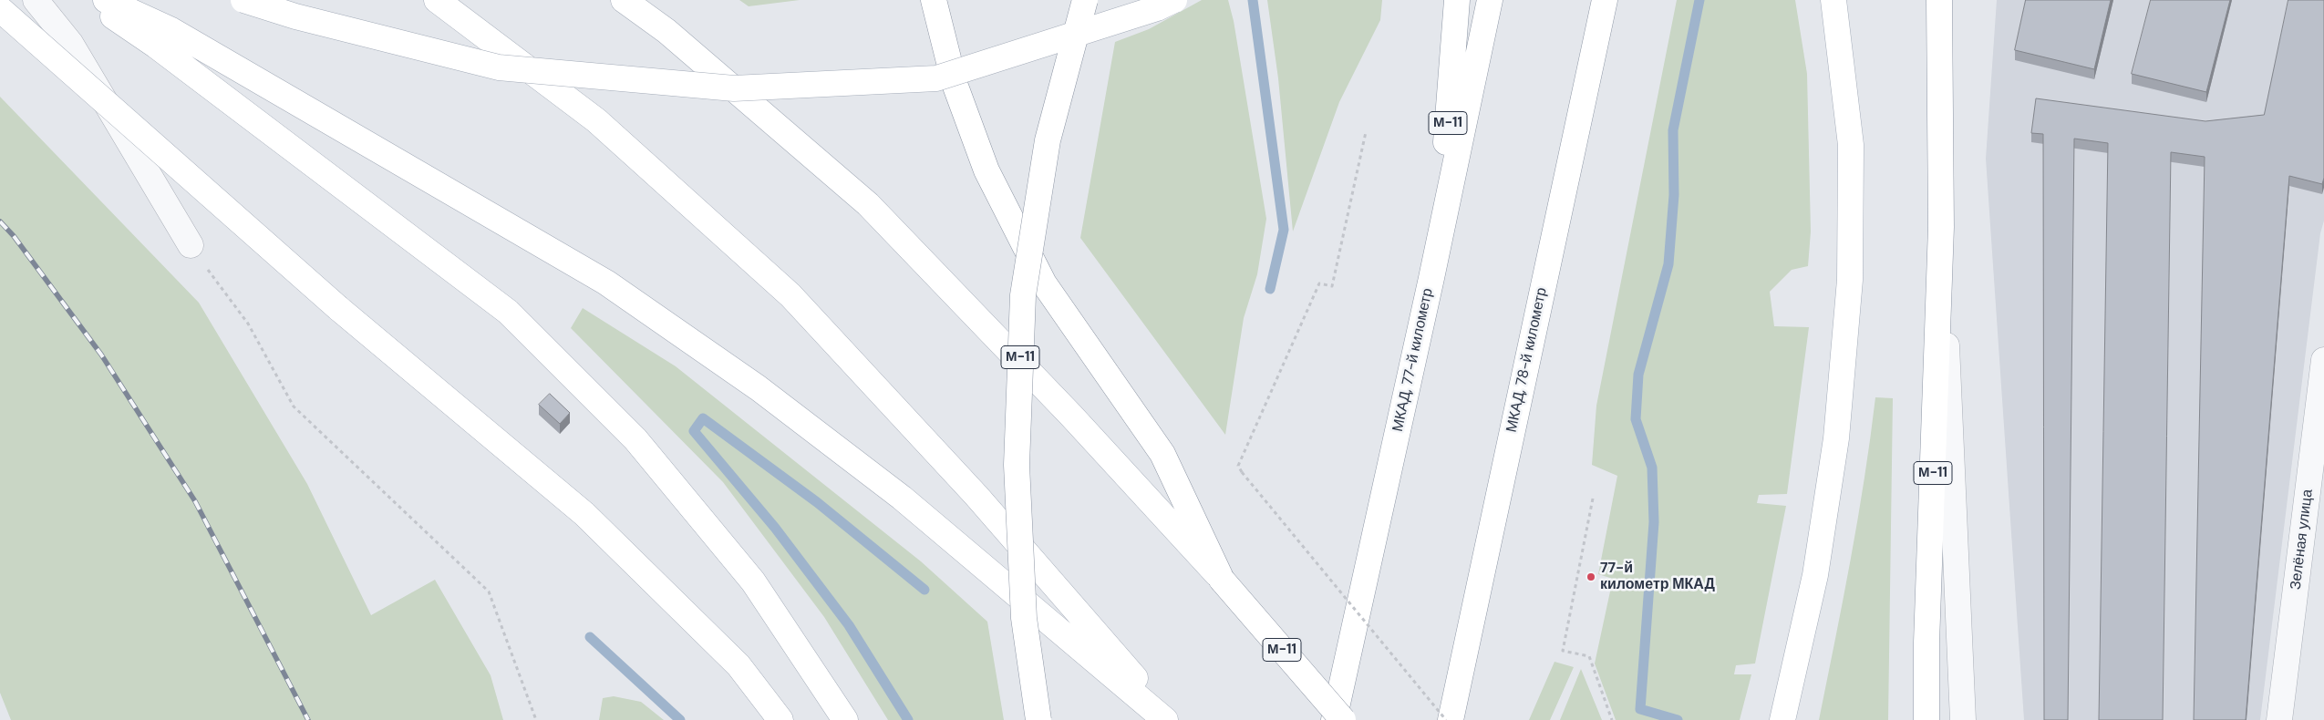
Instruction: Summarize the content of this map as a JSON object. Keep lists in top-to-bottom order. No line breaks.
{"streets":{"main road":["М-11","МКАД, 77-й километр","МКАД, 78-й километр"],"street":["Зелёная улица"]},"crossings":[["М-11","МКАД, 77-й километр"]],"places":["77-й километр МКАД"]}
